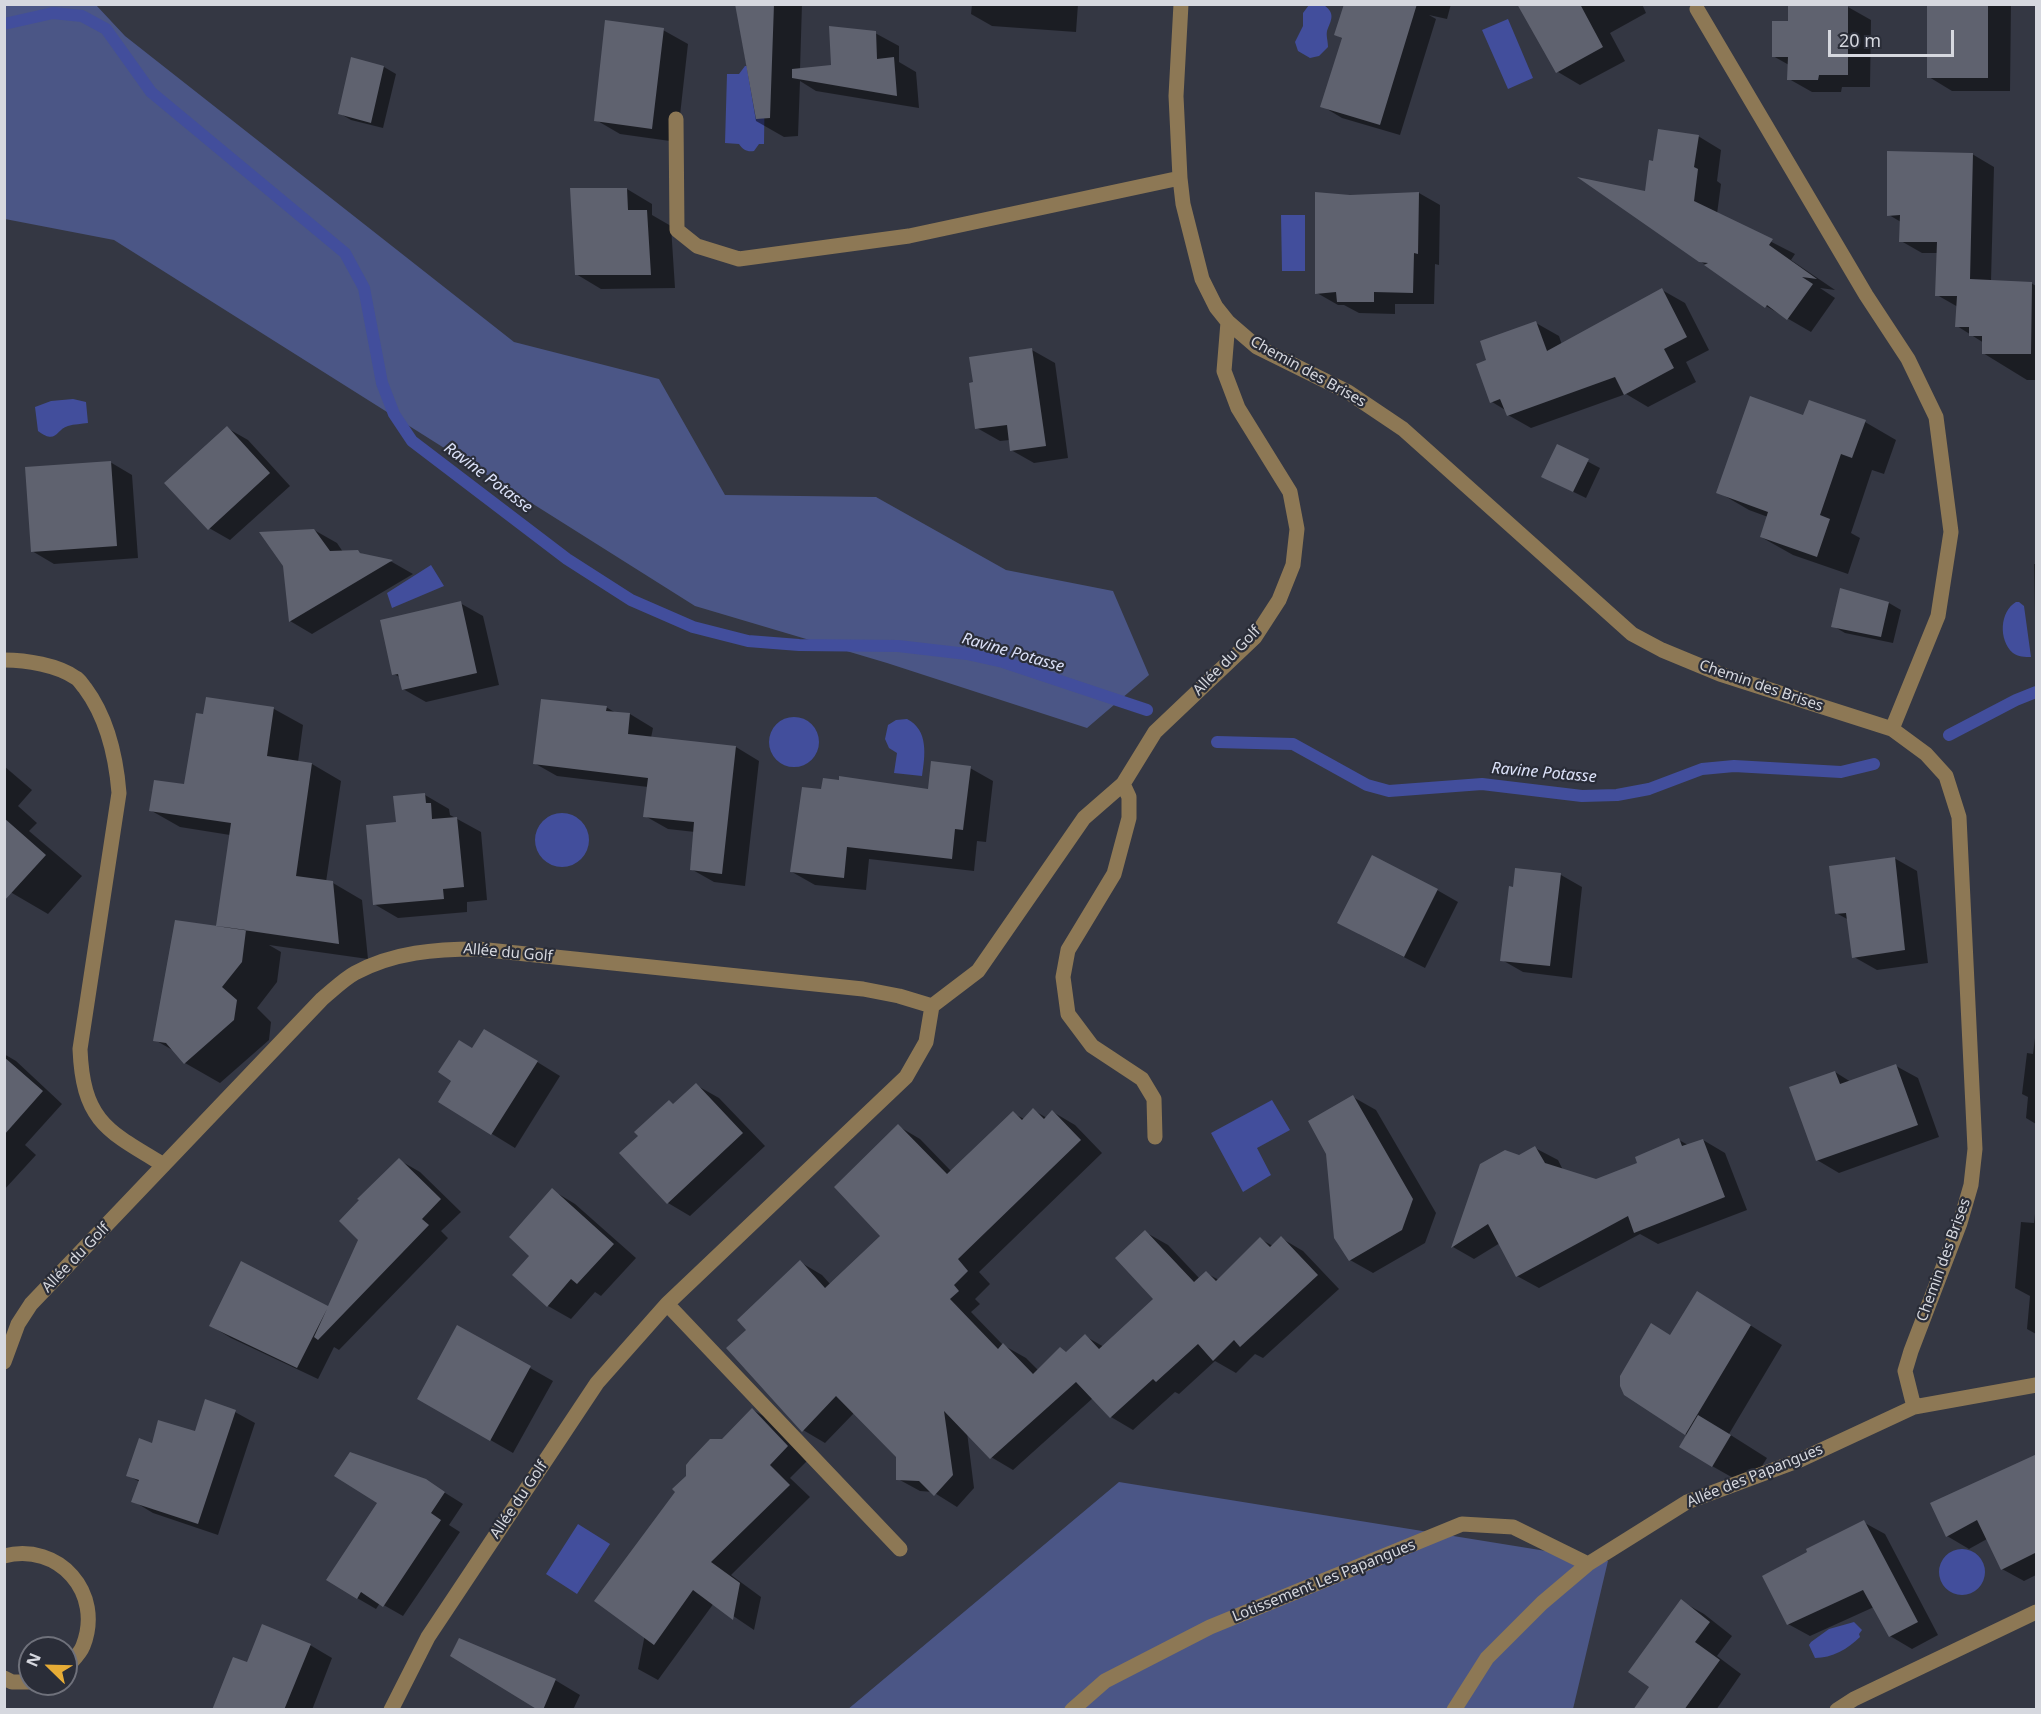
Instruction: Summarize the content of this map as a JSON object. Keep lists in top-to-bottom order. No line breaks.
{"streets":{"street":["Chemin des Brises","Allée du Golf","Allée des Papangues","Lotissement Les Papangues"]},"crossings":[["Chemin des Brises","Allée du Golf"],["Chemin des Brises","Allée des Papangues"],["Allée des Papangues","Lotissement Les Papangues"]],"water":["Ravine Potasse"],"scale_bar":"20 m","north":"top left"}
